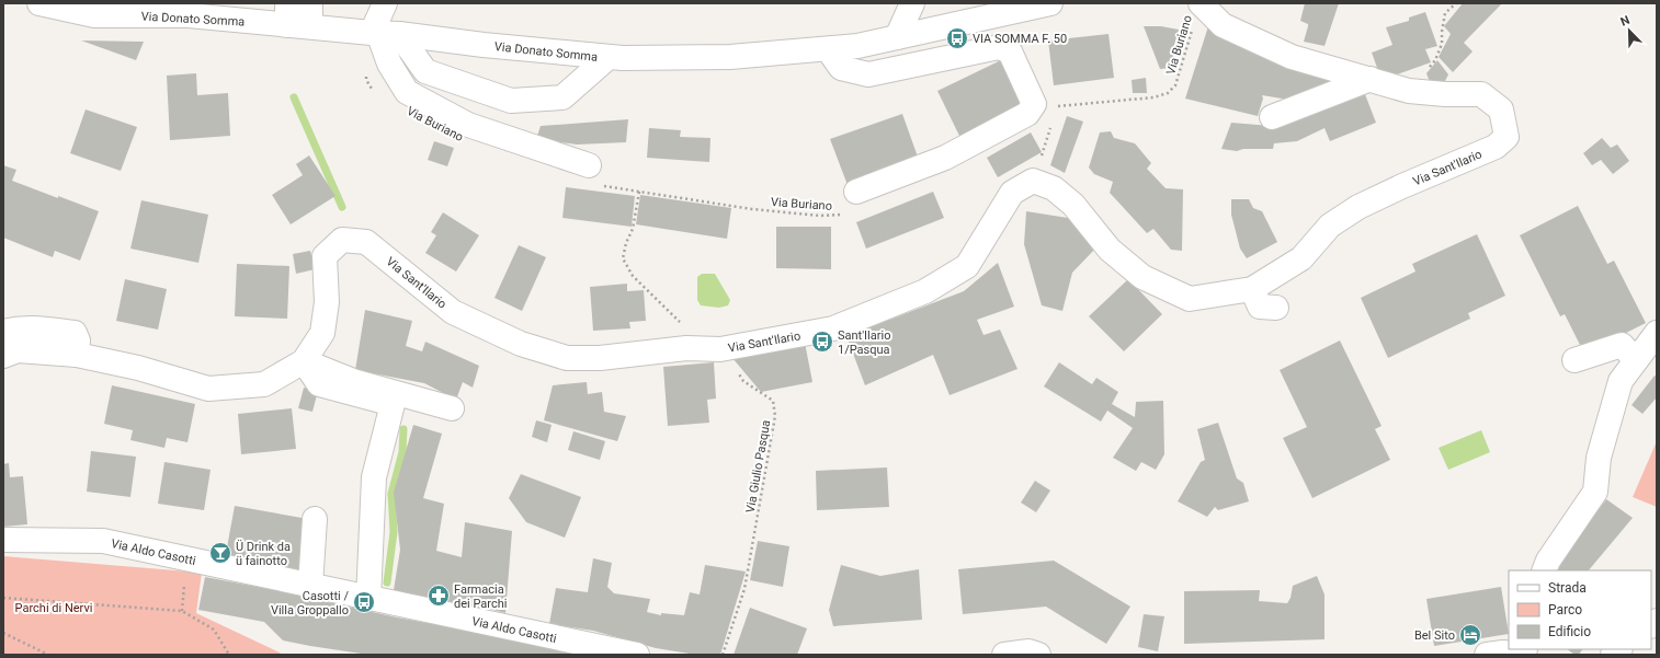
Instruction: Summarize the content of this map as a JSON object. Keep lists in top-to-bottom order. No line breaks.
{"streets":{"street":["Via Donato Somma","Via Sant'Ilario","Via Aldo Casotti"],"path":["Via Buriano","Via Giulio Pasqua"]},"crossings":[["Via Sant'Ilario","Via Giulio Pasqua"]],"parks":["Parchi di Nervi"],"places":{"bus stop":["VIA SOMMA F. 50","Sant'Ilario 1/Pasqua","Casotti / Villa Groppallo"],"bar":["Ü Drink da ü fainotto"],"pharmacy":["Farmacia dei Parchi"],"hotel":["Bel Sito"]},"legend":["Strada","Parco","Edificio"],"north":"top left"}
